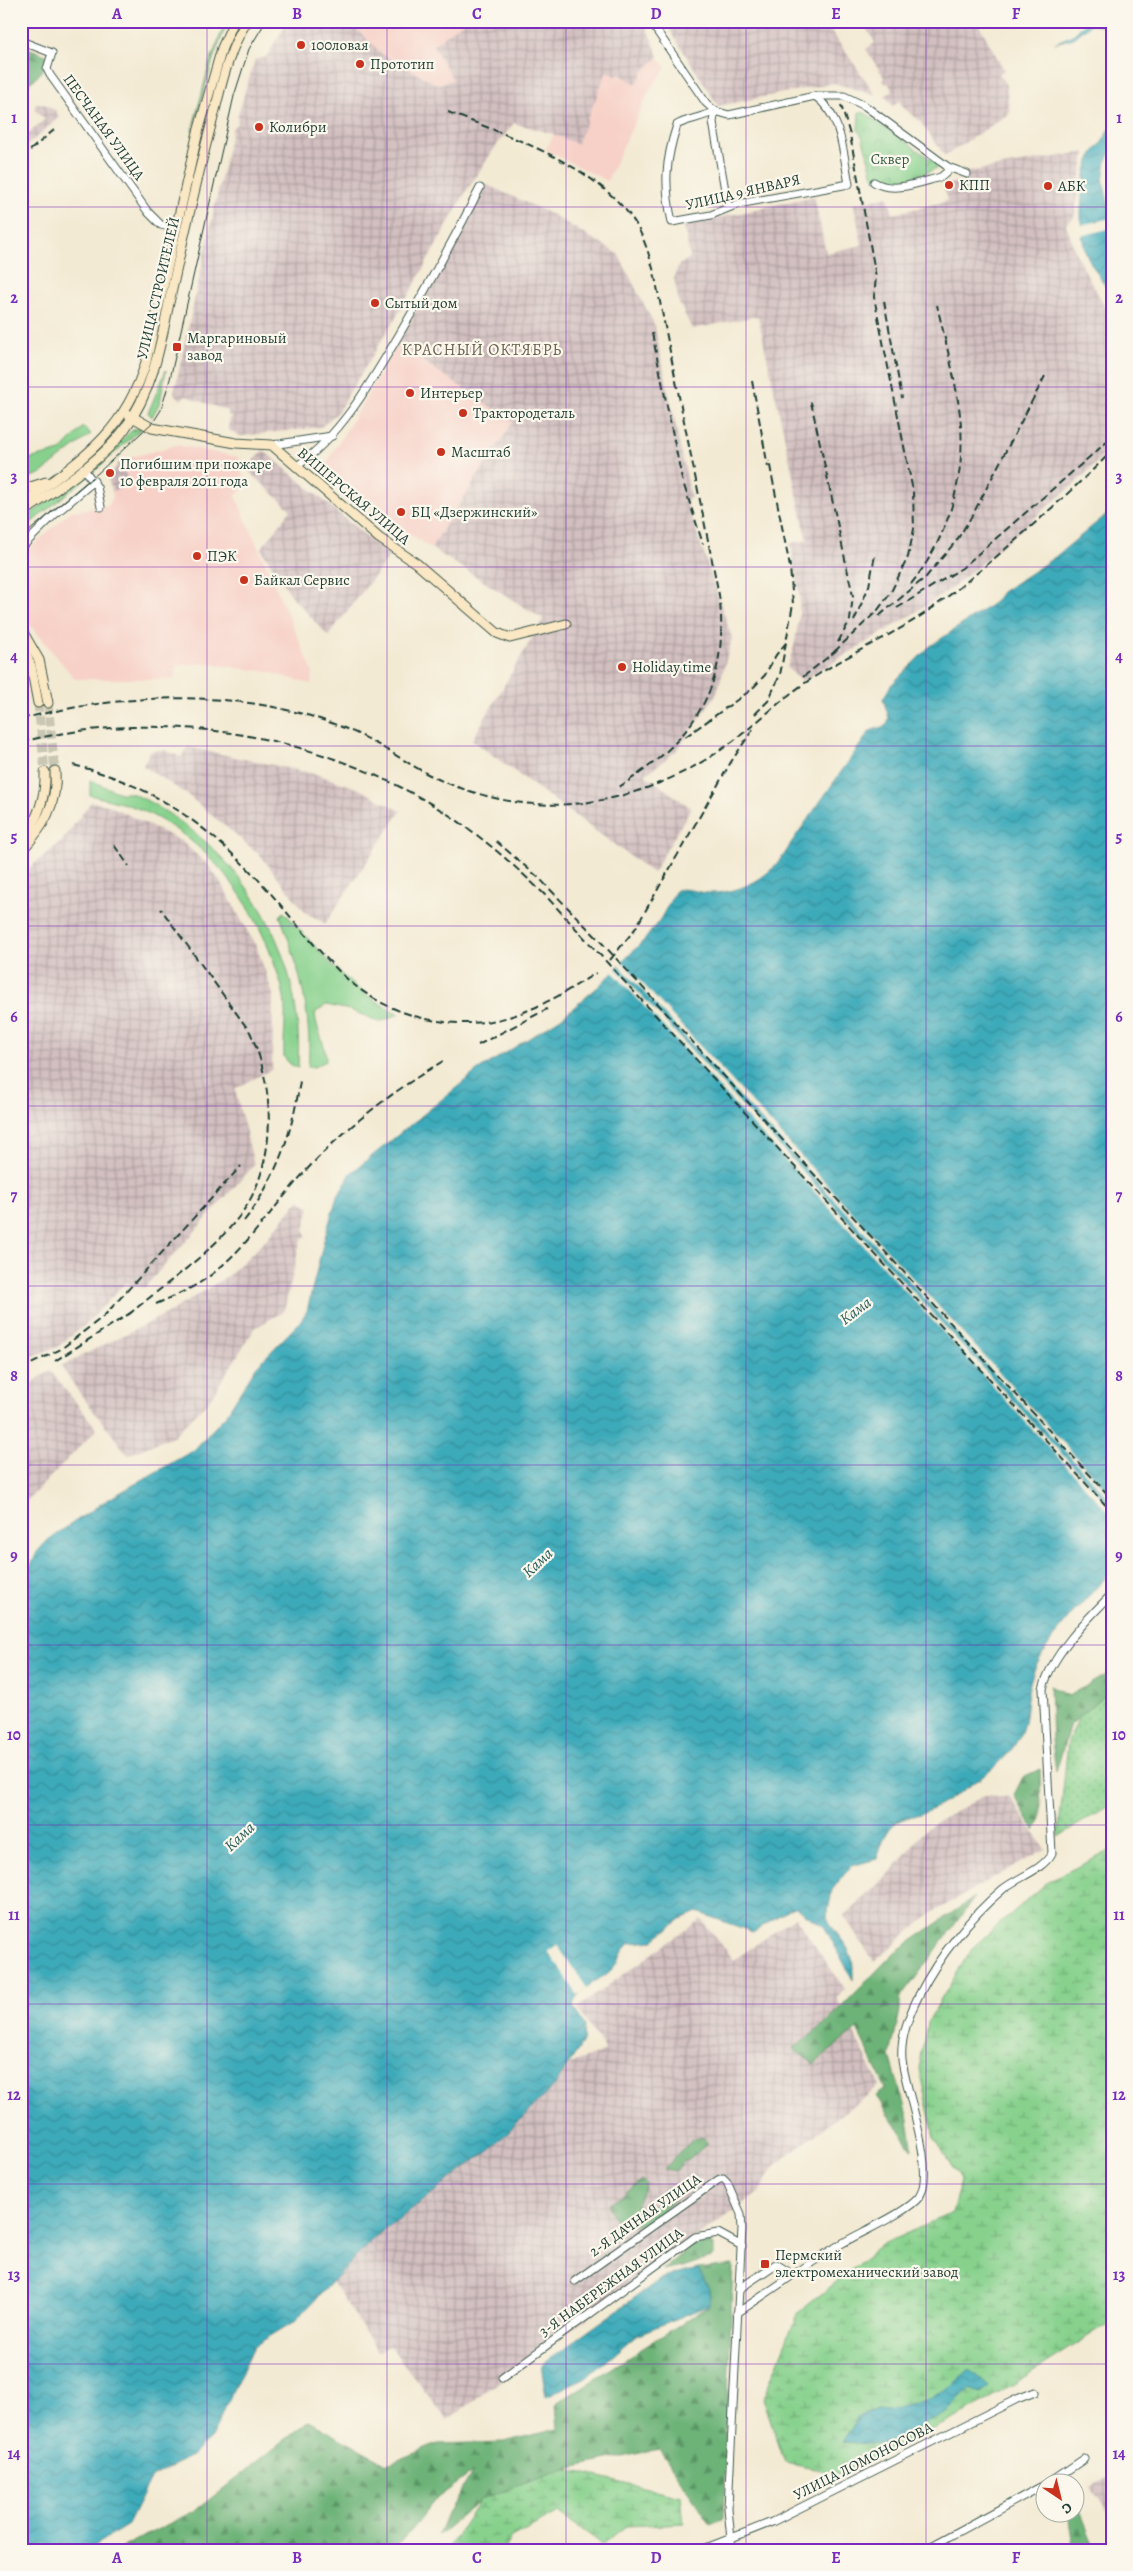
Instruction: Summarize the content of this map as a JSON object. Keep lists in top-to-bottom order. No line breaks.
{"streets":{"main road":["УЛИЦА СТРОИТЕЛЕЙ","ВИШЕРСКАЯ УЛИЦА"],"street":["ПЕСЧАНАЯ УЛИЦА","УЛИЦА 9 ЯНВАРЯ","2-Я ДАЧНАЯ УЛИЦА","3-Я НАБЕРЕЖНАЯ УЛИЦА","УЛИЦА ЛОМОНОСОВА"]},"crossings":[["ПЕСЧАНАЯ УЛИЦА","УЛИЦА СТРОИТЕЛЕЙ"],["2-Я ДАЧНАЯ УЛИЦА","3-Я НАБЕРЕЖНАЯ УЛИЦА"]],"districts":["КРАСНЫЙ ОКТЯБРЬ"],"water":["Кама"],"parks":["Сквер"],"places":{"other":["100ловая","Прототип","Колибри","КПП","АБК","Сытый дом","Интерьер","Трактородеталь","Масштаб","Погибшим при пожаре 10 февраля 2011 года","БЦ «Дзержинский»","ПЭК","Байкал Сервис","Holiday time"],"transit":["Маргариновый завод","Пермский электромеханический завод"]},"north":"bottom right","grid":{"columns":["A","B","C","D","E","F"],"rows":["1","2","3","4","5","6","7","8","9","10","11","12","13","14"]}}
